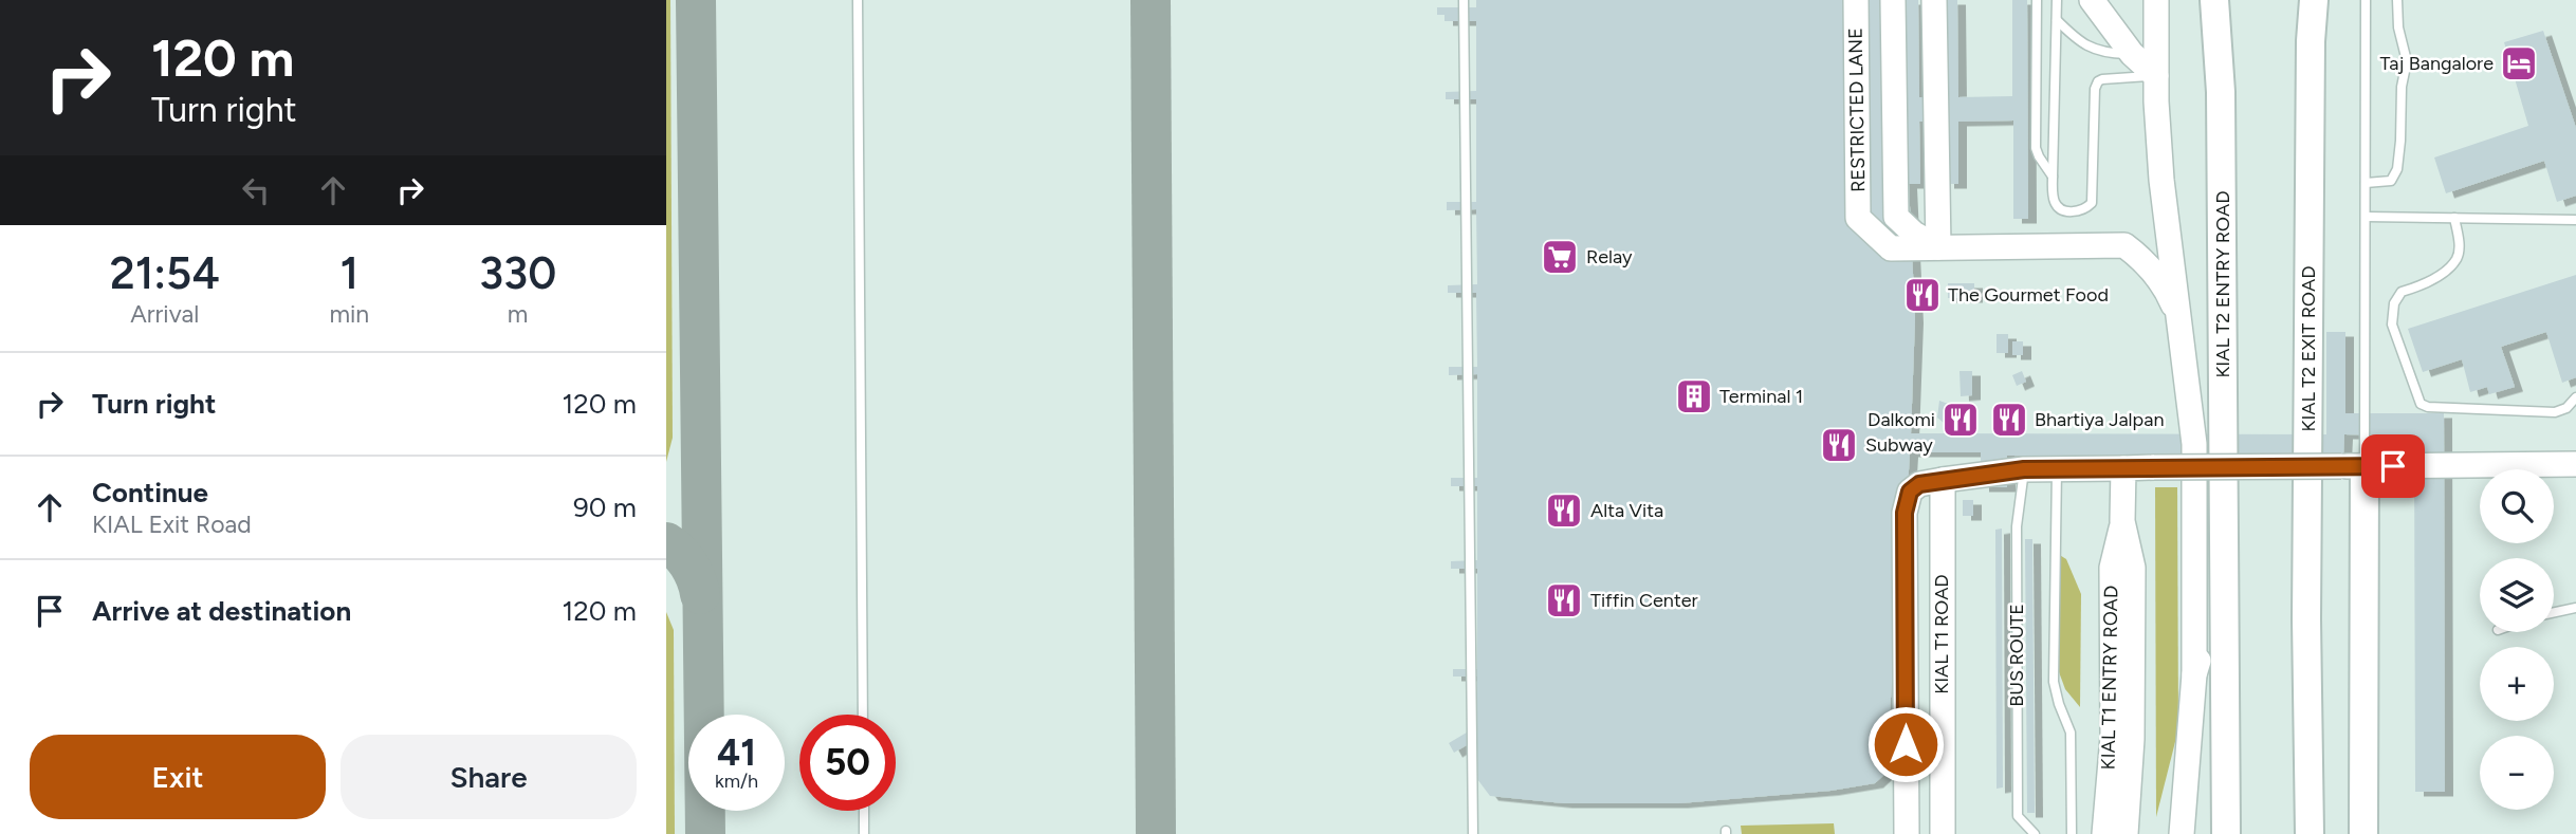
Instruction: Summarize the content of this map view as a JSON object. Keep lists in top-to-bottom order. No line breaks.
{"streets":{"main road":["RESTRICTED LANE","KIAL T2 ENTRY ROAD","KIAL T2 EXIT ROAD","KIAL T1 ROAD","KIAL T1 ENTRY ROAD"],"lane":["BUS ROUTE"]},"places":{"hotel":["Taj Bangalore"],"supermarket":["Relay"],"restaurant":["The Gourmet Food","Dalkomi","Bhartiya Jalpan","Subway","Alta Vita","Tiffin Center"],"building":["Terminal 1"]},"page":{"turn":["120 m","Turn right"],"eta":["21:54","Arrival","1","min","330","m"],"list":[{"name":"Turn right","value":"120 m"},{"name":"Continue","note":"KIAL Exit Road","value":"90 m"},{"name":"Arrive at destination","value":"120 m"}],"map_buttons":["+","−"],"speed":"41 km/h","limit":"50","buttons":["Exit","Share"]}}
